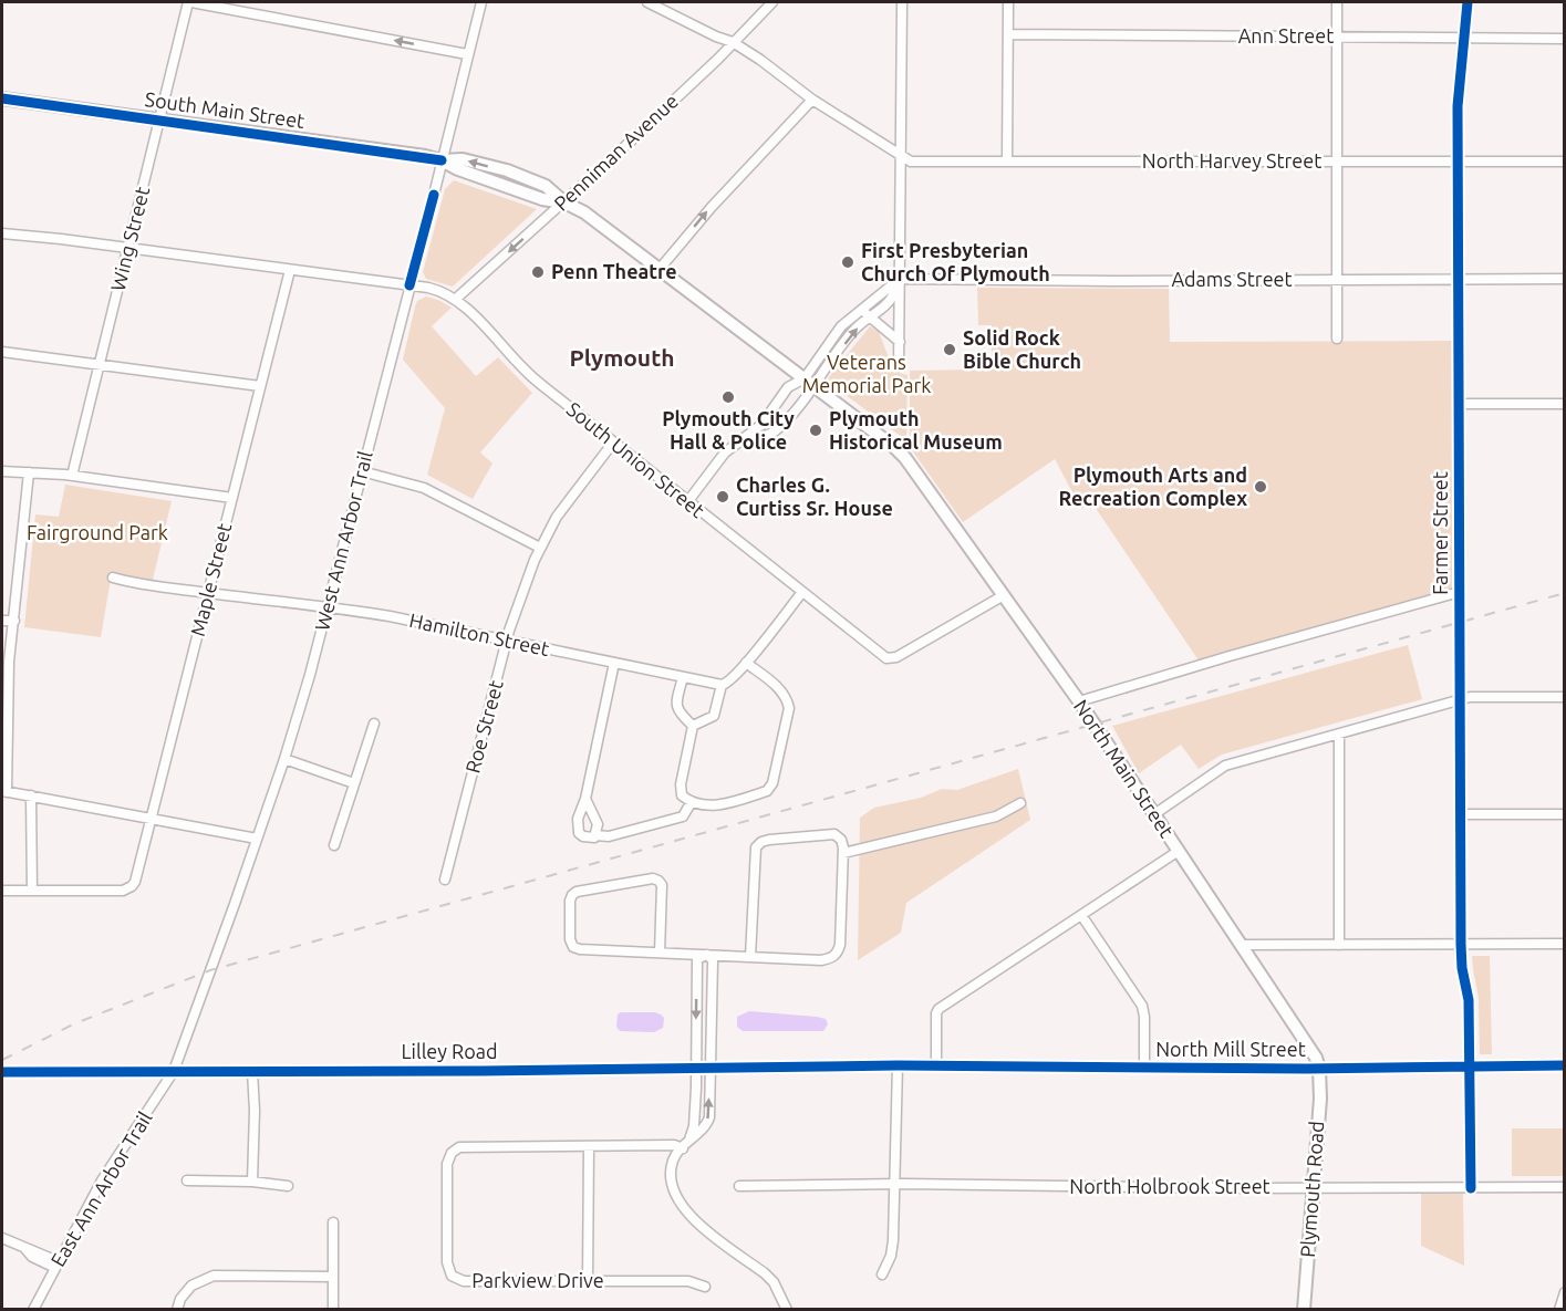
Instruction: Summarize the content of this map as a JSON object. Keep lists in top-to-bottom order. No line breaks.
{"streets":{"main road":["South Main Street","North Main Street","Plymouth Road"],"street":["Ann Street","Penniman Avenue","North Harvey Street","Wing Street","Adams Street","South Union Street","Farmer Street","West Ann Arbor Trail","Maple Street","Hamilton Street","Roe Street","North Mill Street","Lilley Road","North Holbrook Street","East Ann Arbor Trail","Parkview Drive"]},"crossings":[["Ann Street","Farmer Street"],["South Main Street","Penniman Avenue"],["South Main Street","Wing Street"],["South Main Street","West Ann Arbor Trail"],["South Main Street","North Main Street"],["Penniman Avenue","North Harvey Street"],["Penniman Avenue","South Union Street"],["North Harvey Street","Farmer Street"],["Wing Street","South Union Street"],["Adams Street","Farmer Street"],["South Union Street","West Ann Arbor Trail"],["South Union Street","Maple Street"],["South Union Street","Roe Street"],["South Union Street","North Main Street"],["Farmer Street","North Mill Street"],["Farmer Street","North Holbrook Street"],["West Ann Arbor Trail","Hamilton Street"],["West Ann Arbor Trail","Lilley Road"],["West Ann Arbor Trail","East Ann Arbor Trail"],["Maple Street","Hamilton Street"],["Hamilton Street","Roe Street"],["North Main Street","North Mill Street"],["North Main Street","Plymouth Road"],["North Mill Street","Lilley Road"],["North Mill Street","Plymouth Road"],["Lilley Road","East Ann Arbor Trail"],["North Holbrook Street","Plymouth Road"]],"districts":["Plymouth"],"parks":["Veterans Memorial Park","Fairground Park"],"places":["First Presbyterian Church Of Plymouth","Penn Theatre","Solid Rock Bible Church","Plymouth City Hall & Police","Plymouth Historical Museum","Plymouth Arts and Recreation Complex","Charles G. Curtiss Sr. House"]}
